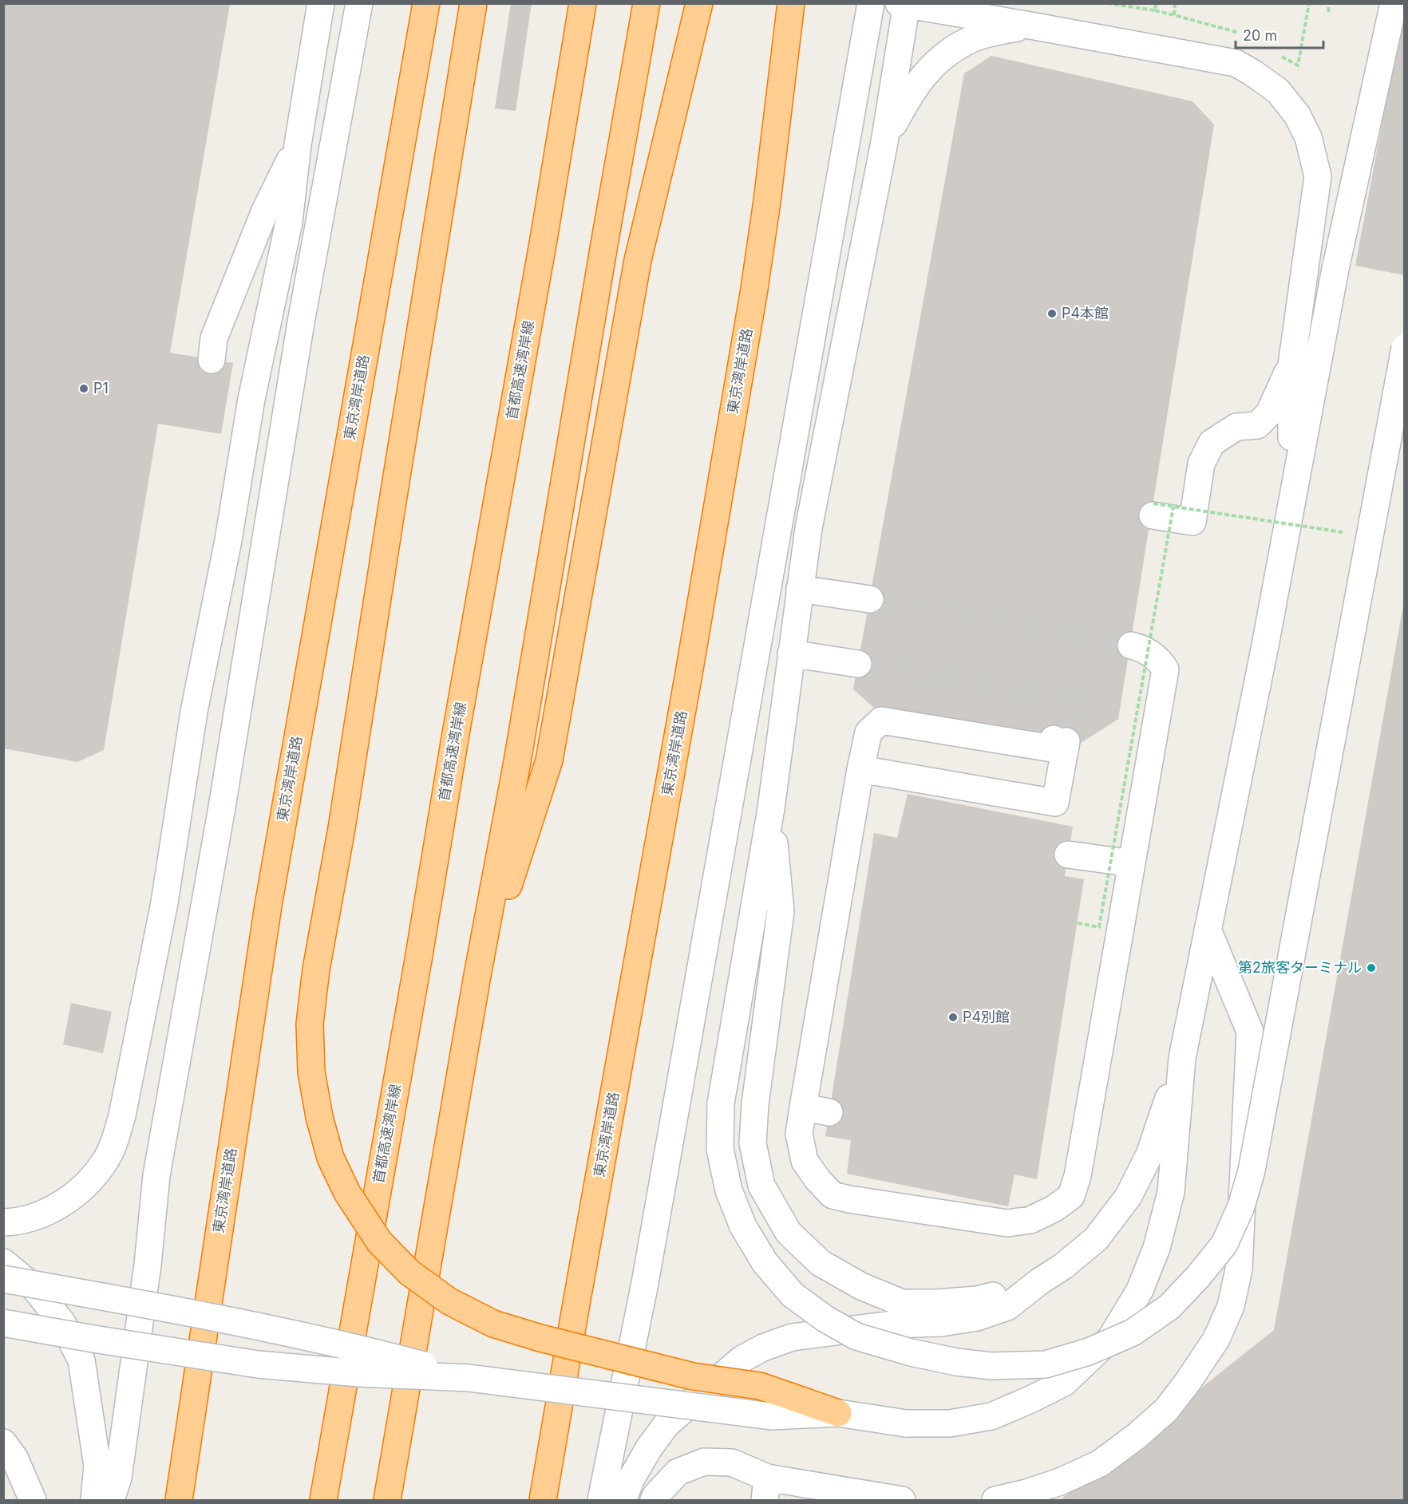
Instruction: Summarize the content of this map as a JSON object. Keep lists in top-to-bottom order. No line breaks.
{"streets":{"highway":["首都高速湾岸線","東京湾岸道路"]},"places":["P4本館","P1","第2旅客ターミナル","P4別館"],"scale_bar":"20 m"}
